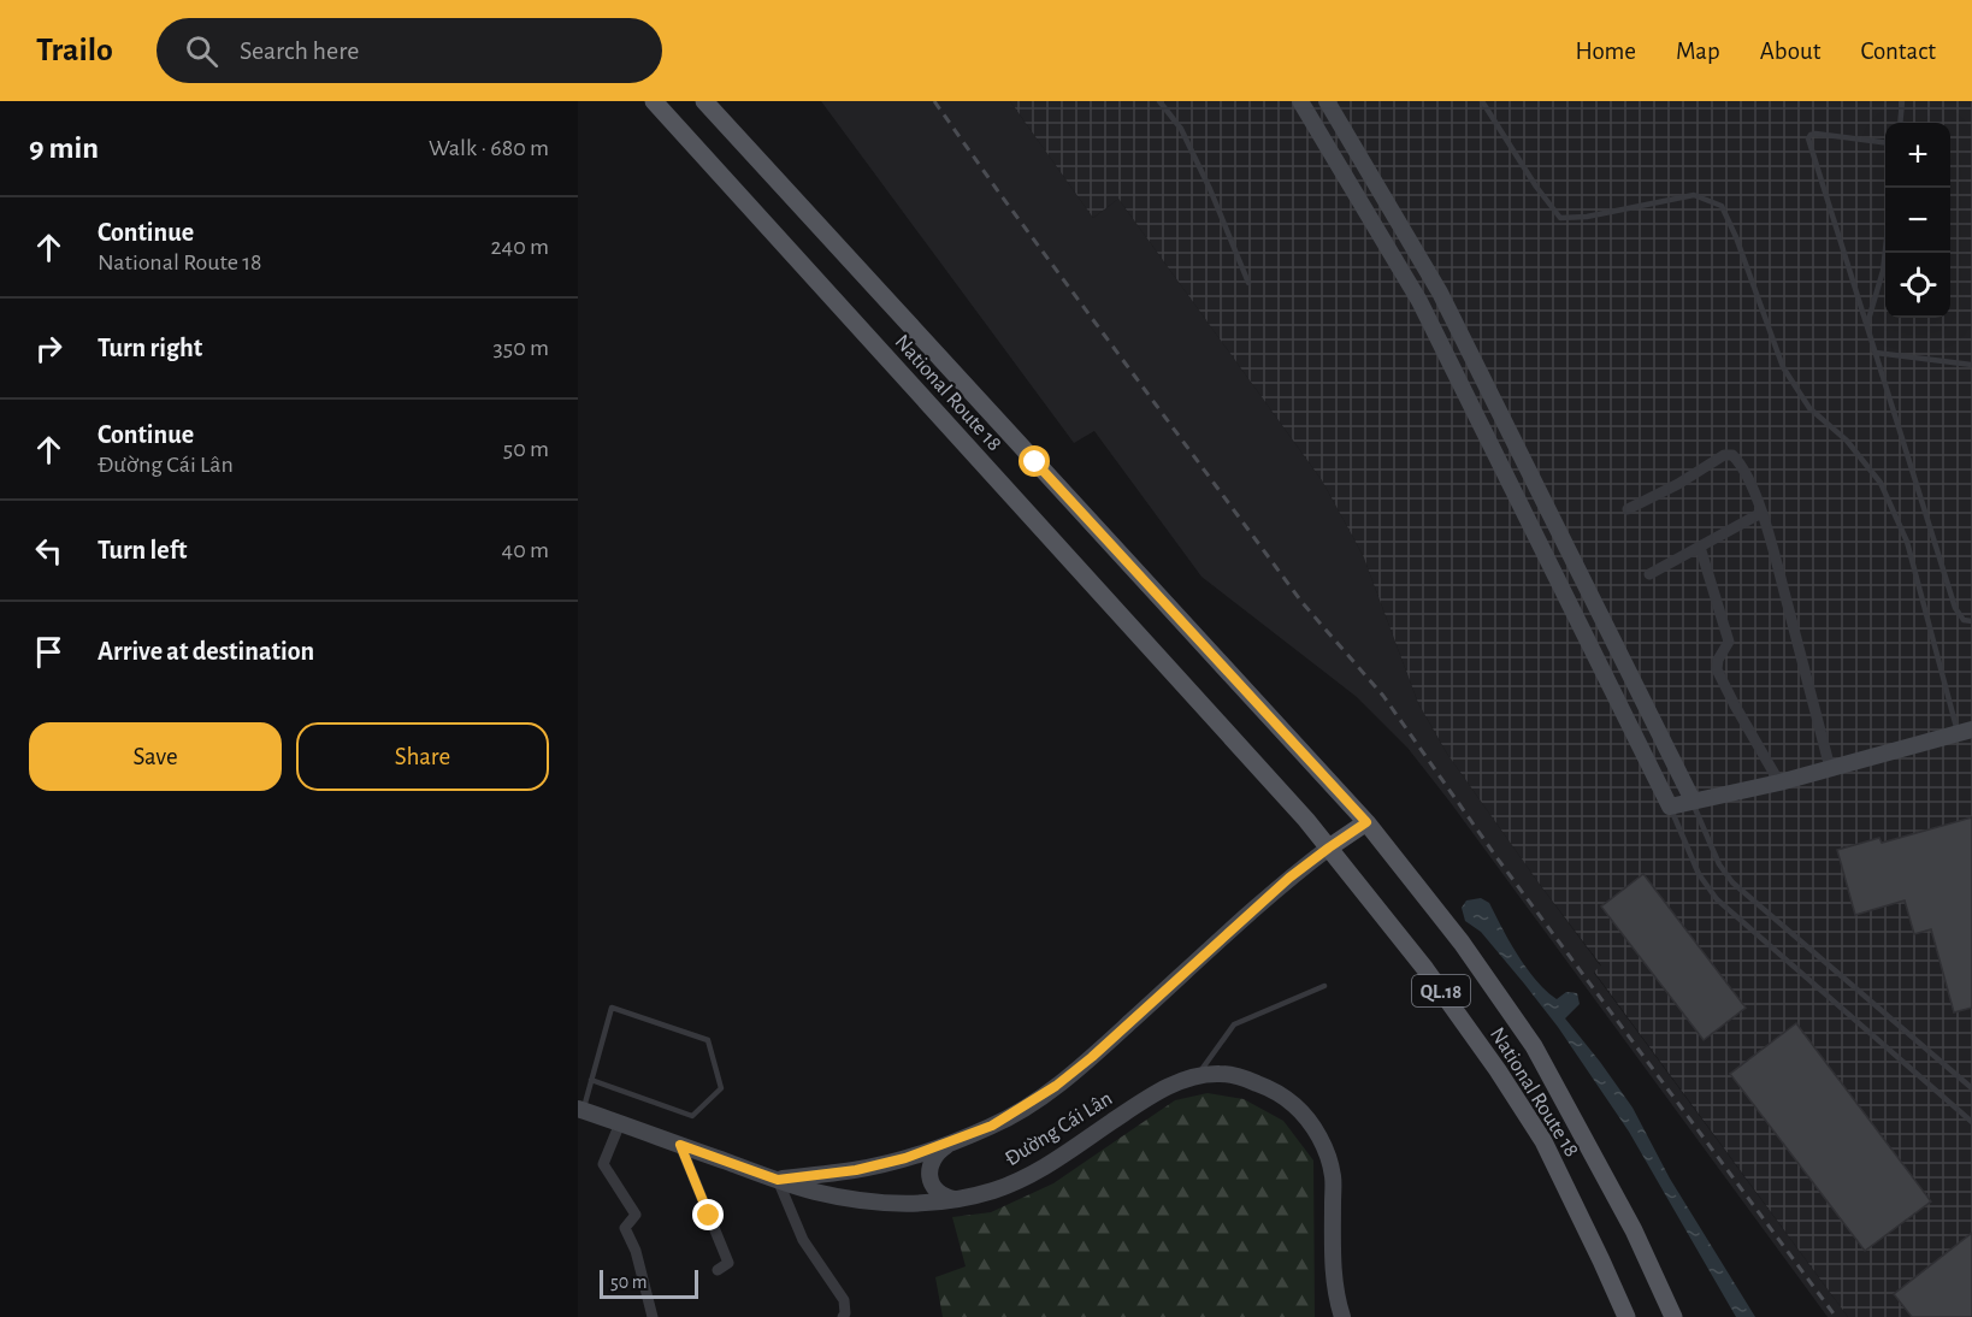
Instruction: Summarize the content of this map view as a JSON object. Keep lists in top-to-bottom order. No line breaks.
{"streets":{"main road":["National Route 18","QL.18","Đường Cái Lân"]},"scale_bar":"50 m","page":{"header":"Trailo","search":"Search here","nav":["Home","Map","About","Contact"],"heading":["9 min","Walk · 680 m"],"map_buttons":["+","−"],"list":[["Continue","National Route 18","240 m"],["Turn right","350 m"],["Continue","Đường Cái Lân","50 m"],["Turn left","40 m"],"Arrive at destination"],"buttons":["Save","Share"],"scale":"50 m"}}
